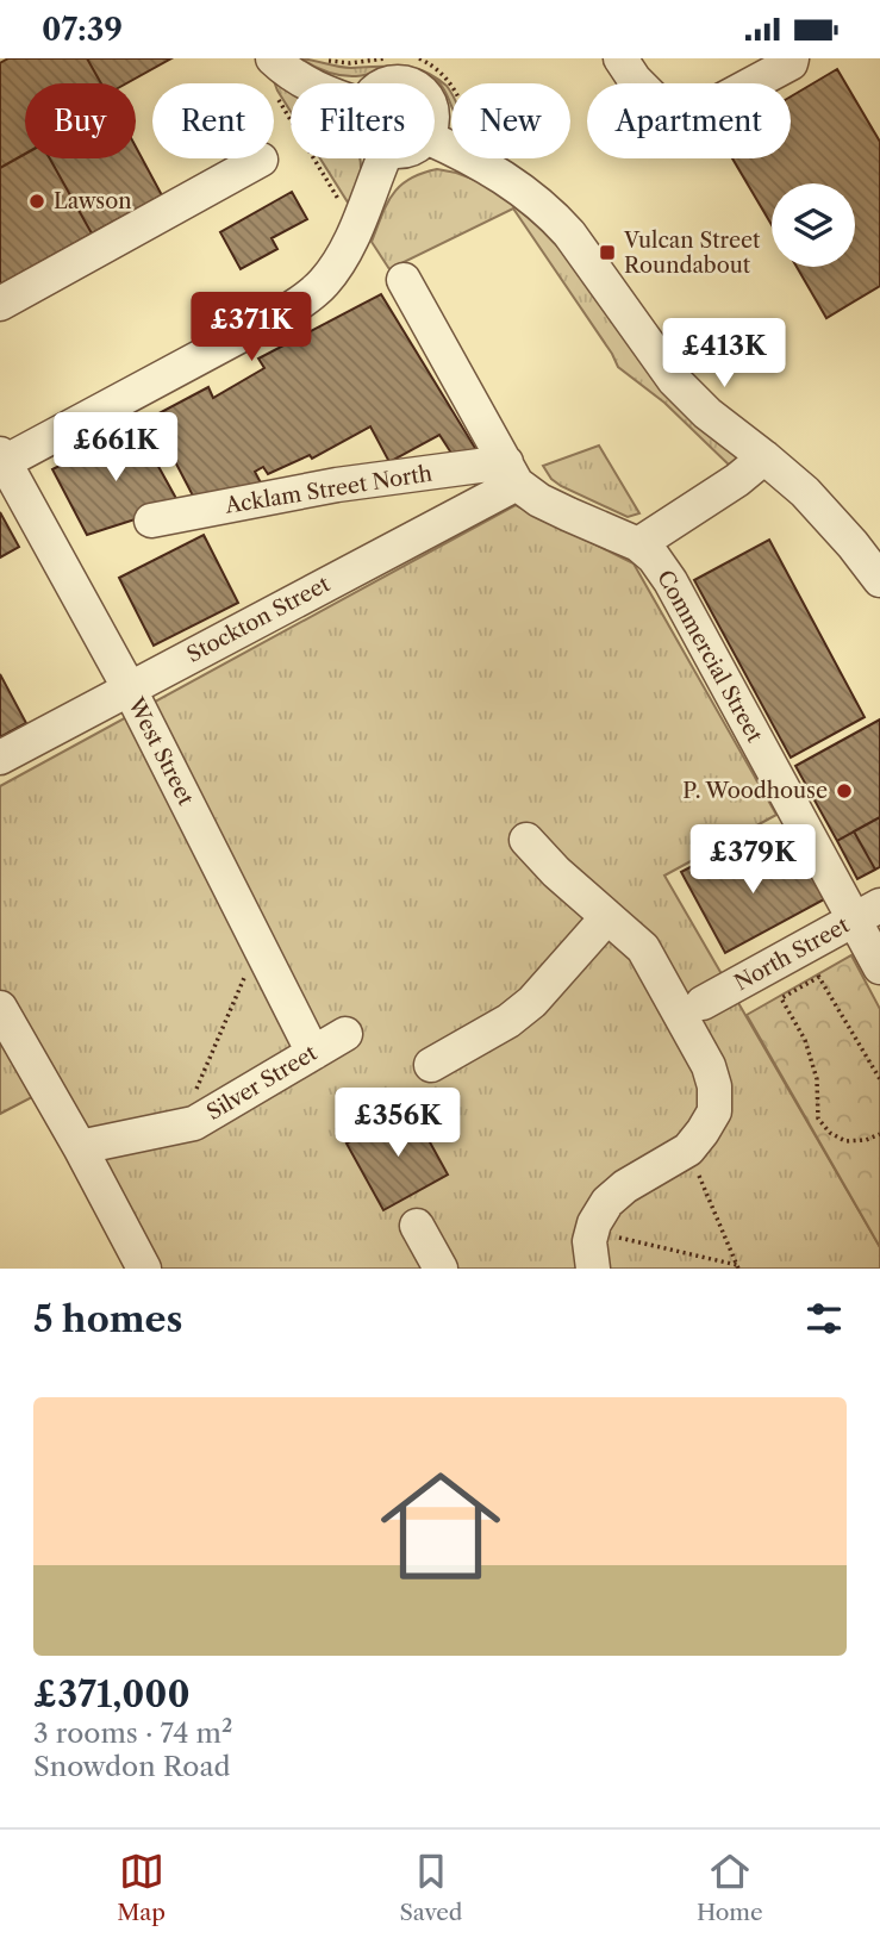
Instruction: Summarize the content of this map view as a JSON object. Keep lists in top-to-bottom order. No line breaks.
{"streets":{"street":["Acklam Street North","Stockton Street","Commercial Street","West Street","North Street","Silver Street"]},"crossings":[["Acklam Street North","Stockton Street"],["Acklam Street North","Commercial Street"],["Stockton Street","Commercial Street"],["Stockton Street","West Street"],["Commercial Street","North Street"],["West Street","Silver Street"]],"places":{"other":["Lawson","P. Woodhouse"],"transit":["Vulcan Street Roundabout"]},"page":{"status":"07:39","chip":["Buy","Rent","Filters","New","Apartment"],"price":["£371K","£413K","£661K","£379K","£356K"],"heading":"5 homes","list":[{"name":"£371,000","note":"3 rooms · 74 m² · Snowdon Road"}],"tabs":["Map","Saved","Home"]}}
